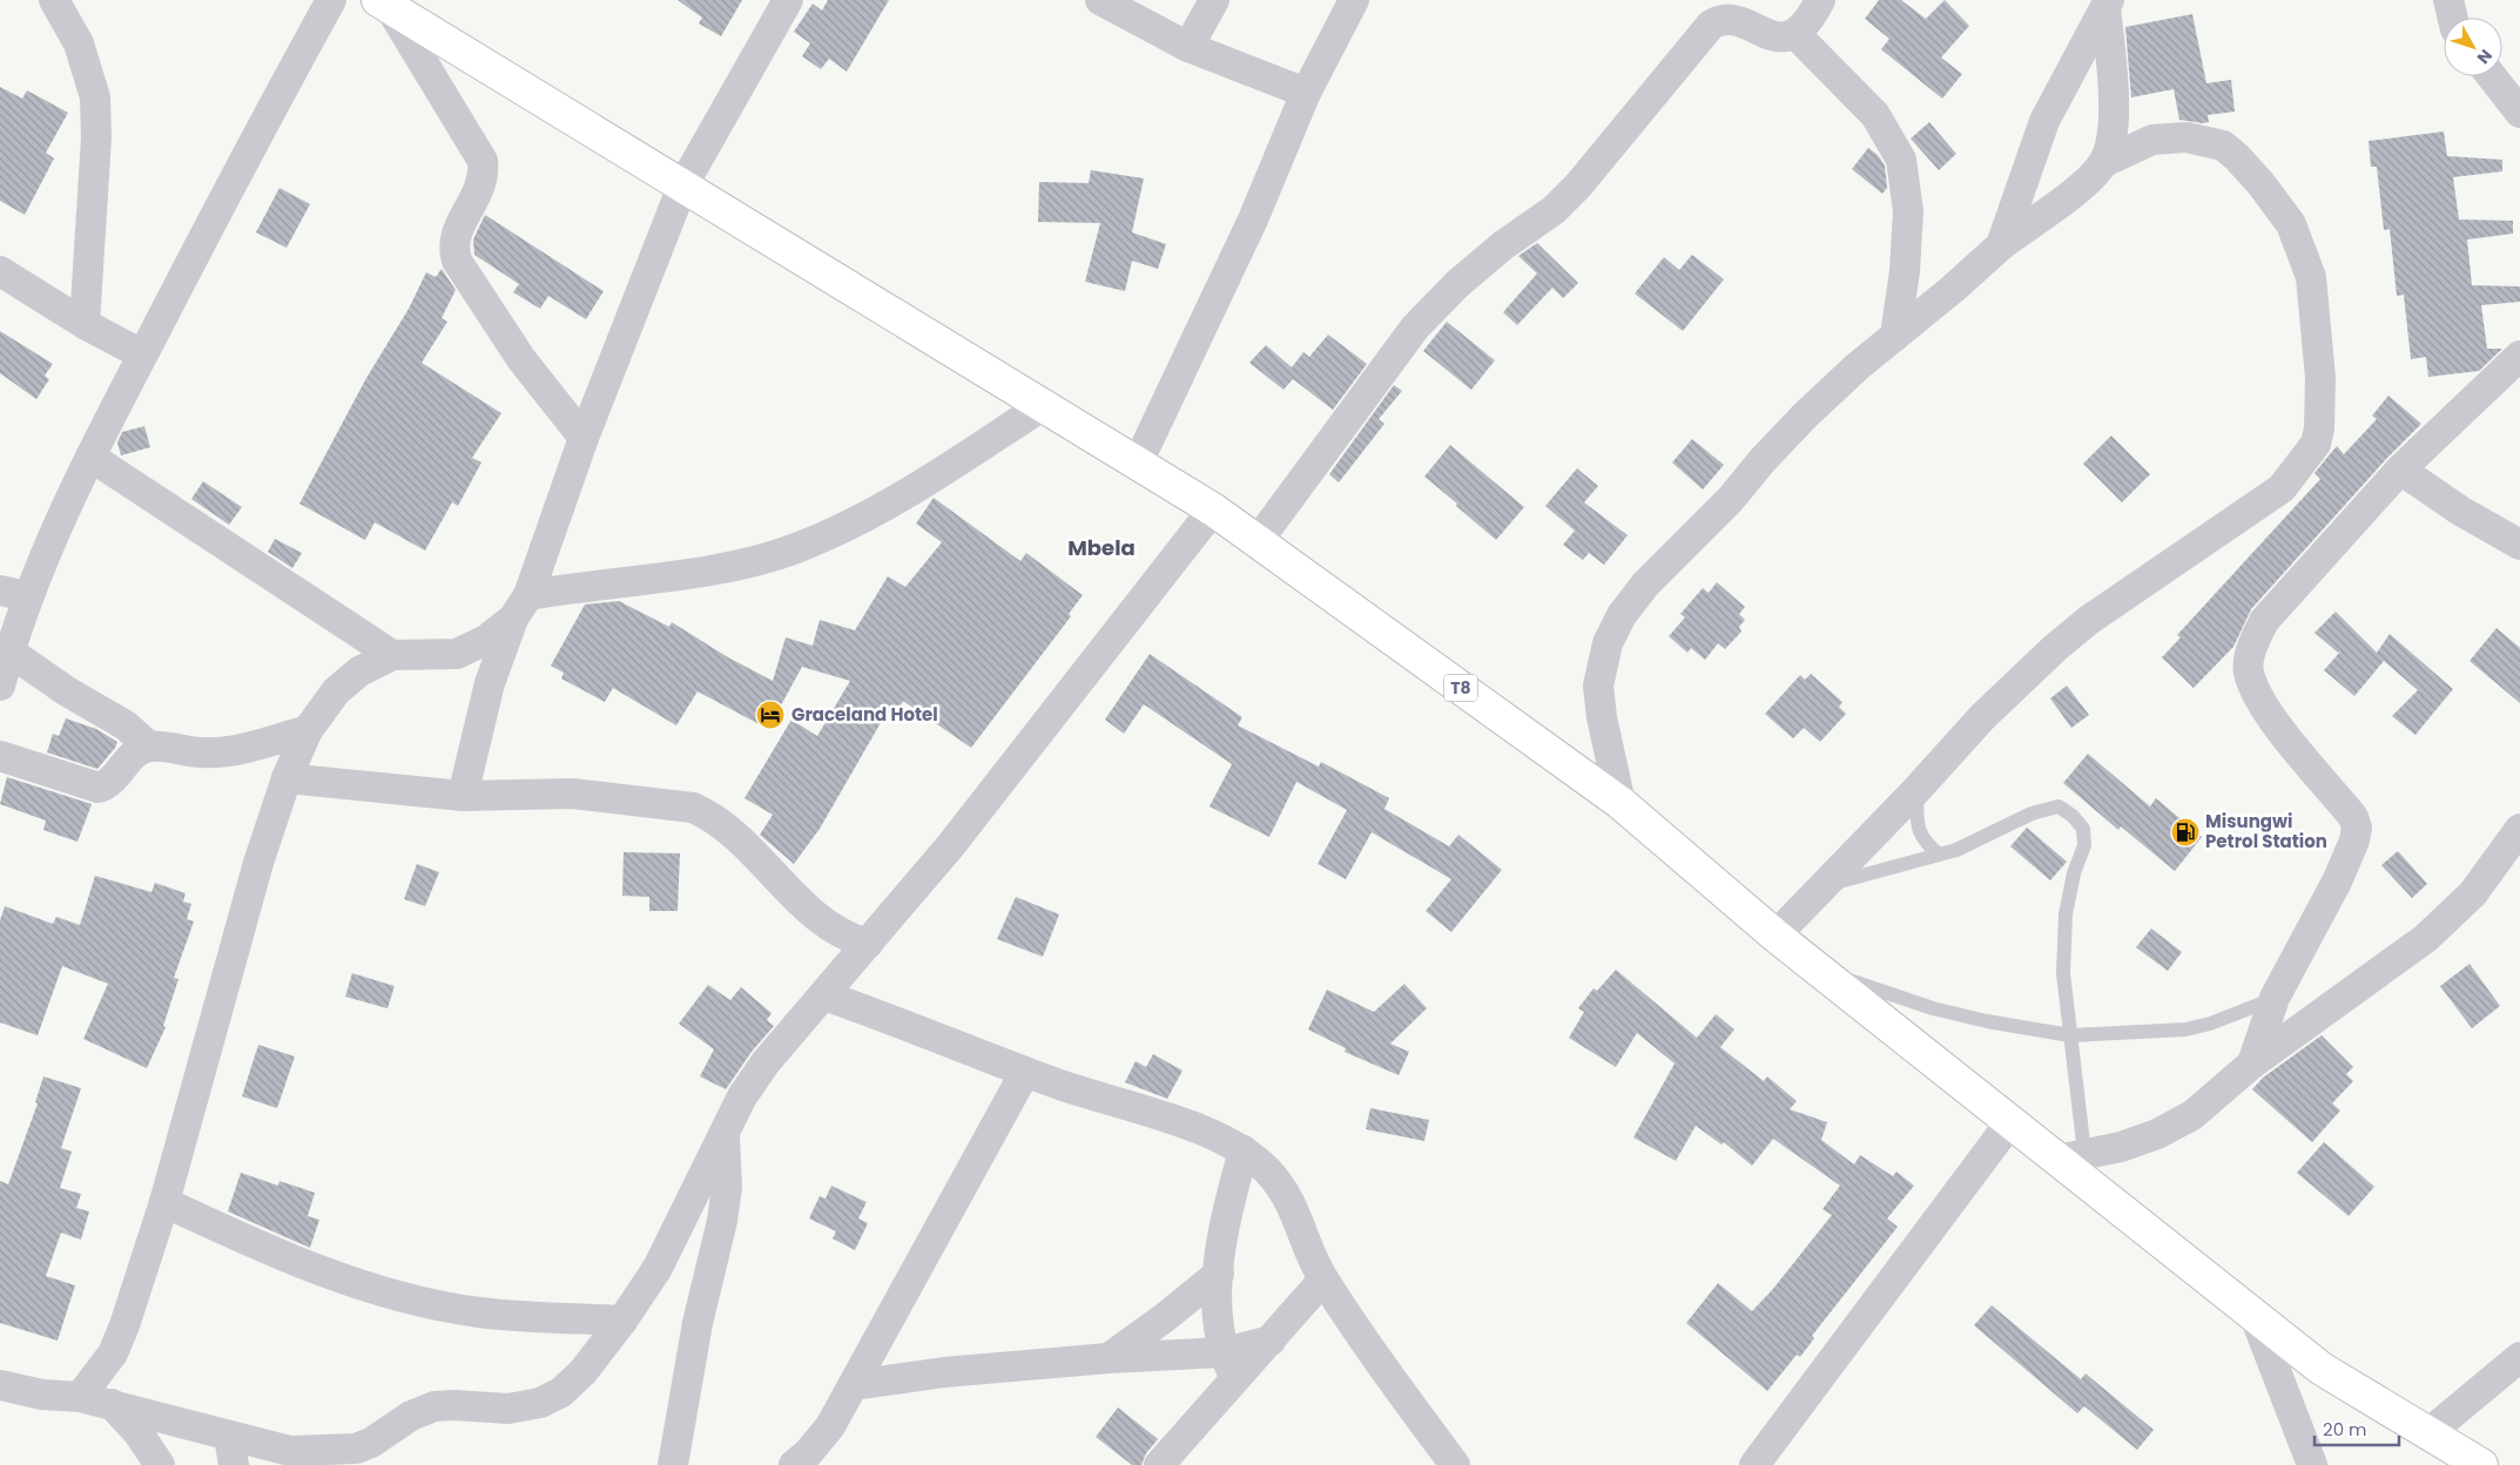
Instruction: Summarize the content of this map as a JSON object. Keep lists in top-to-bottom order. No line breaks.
{"streets":{"highway":["T8"]},"districts":["Mbela"],"places":{"hotel":["Graceland Hotel"],"fuel station":["Misungwi Petrol Station"]},"scale_bar":"20 m","north":"bottom right"}
